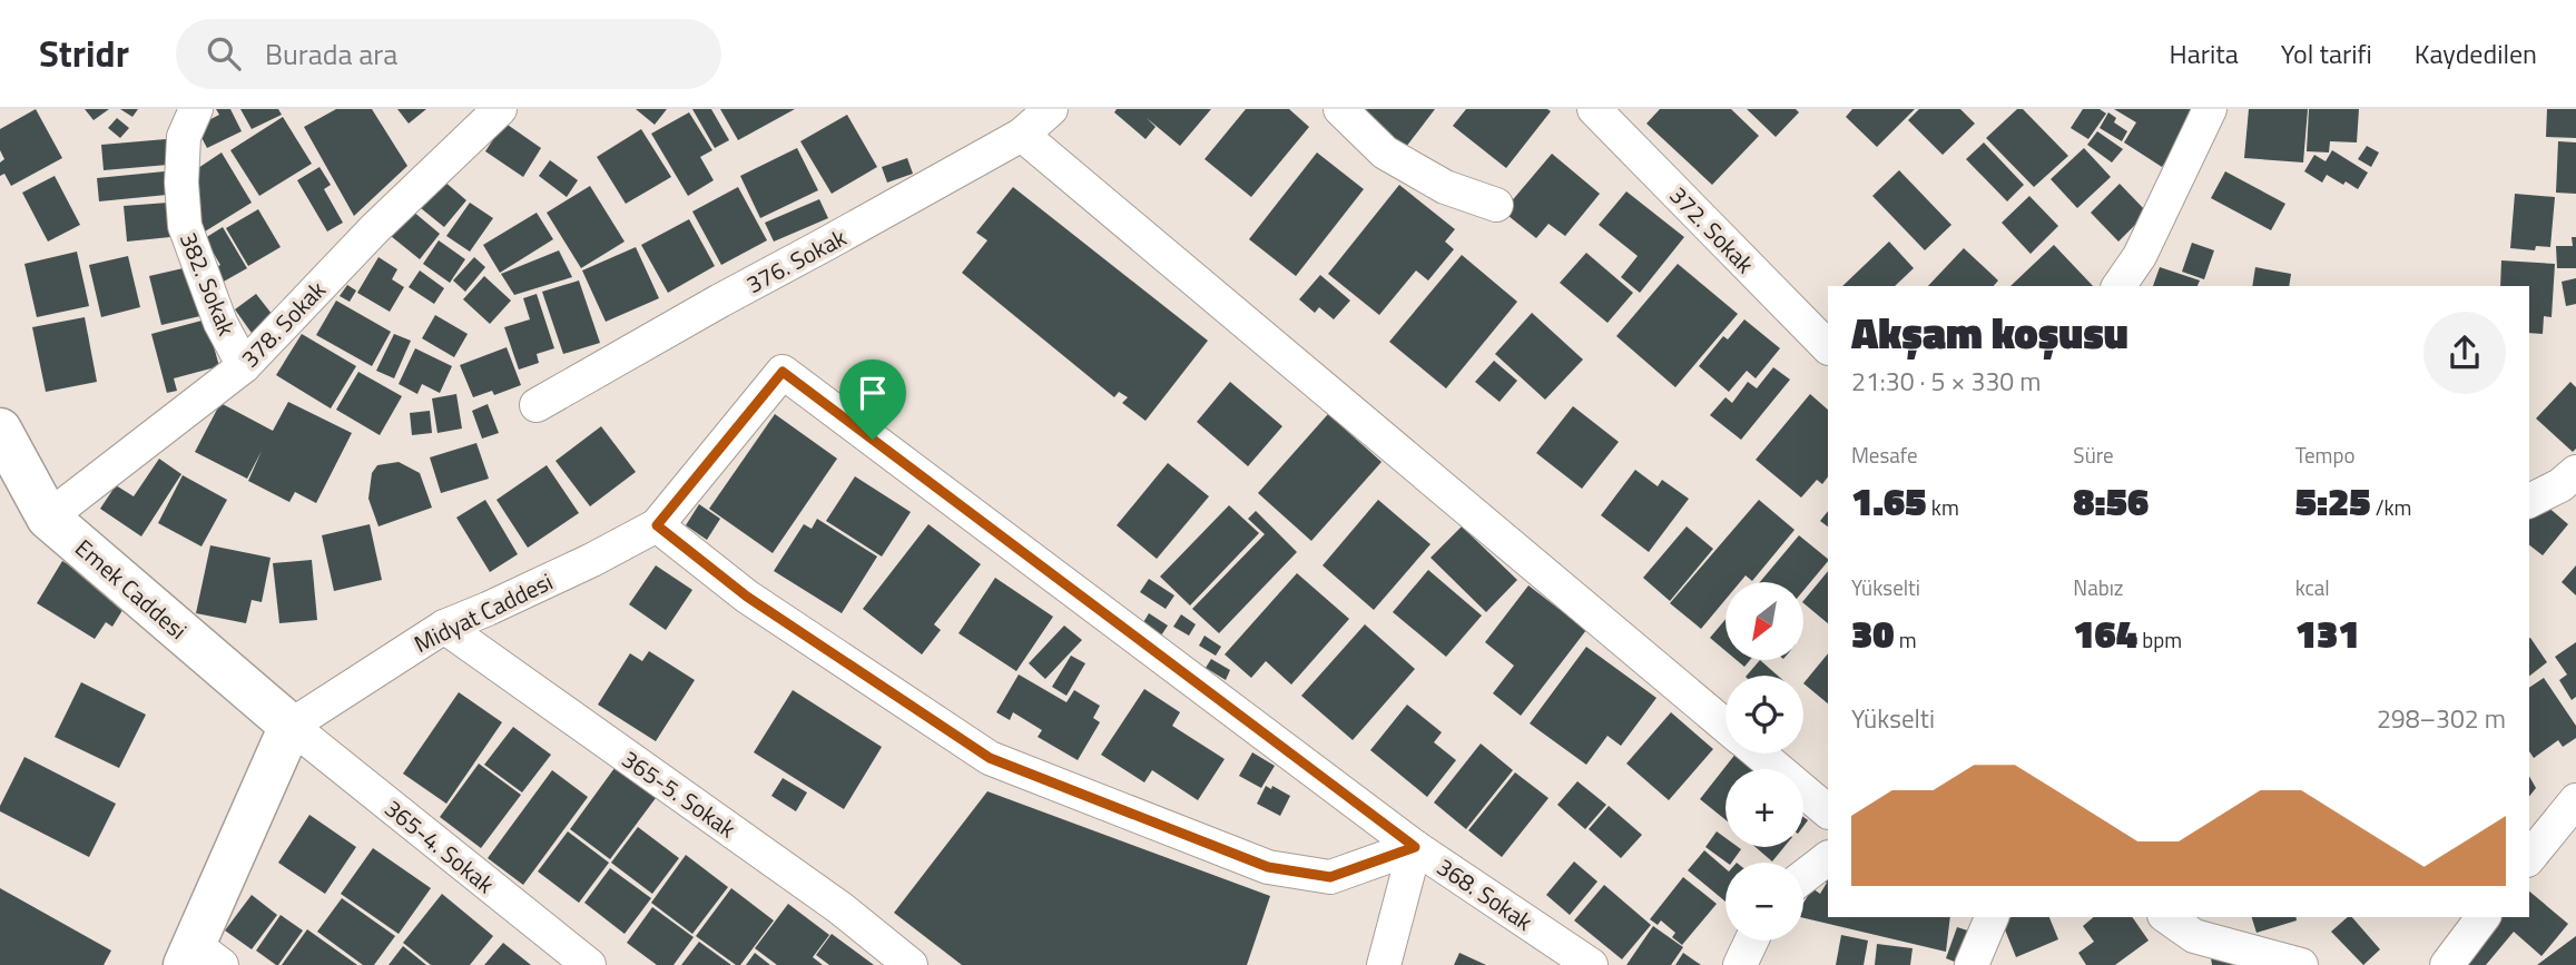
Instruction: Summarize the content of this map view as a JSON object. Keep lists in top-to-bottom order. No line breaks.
{"streets":{"street":["372. Sokak","376. Sokak","382. Sokak","378. Sokak","Emek Caddesi","Midyat Caddesi","365-5. Sokak","365-4. Sokak","368. Sokak"]},"crossings":[["382. Sokak","378. Sokak"],["378. Sokak","Emek Caddesi"],["Emek Caddesi","Midyat Caddesi"],["Emek Caddesi","365-4. Sokak"],["Midyat Caddesi","365-5. Sokak"],["Midyat Caddesi","365-4. Sokak"],["Midyat Caddesi","368. Sokak"]],"north":"bottom left","page":{"header":"Stridr","search":"Burada ara","nav":["Harita","Yol tarifi","Kaydedilen"],"heading":["Akşam koşusu","21:30 · 5 × 330 m"],"stats":[["Mesafe","1.65 km"],["Süre","8:56"],["Tempo","5:25 /km"],["Yükselti","30 m"],["Nabız","164 bpm"],["kcal","131"]],"map_buttons":["+","−"],"chart":["Yükselti","298–302 m"]}}
